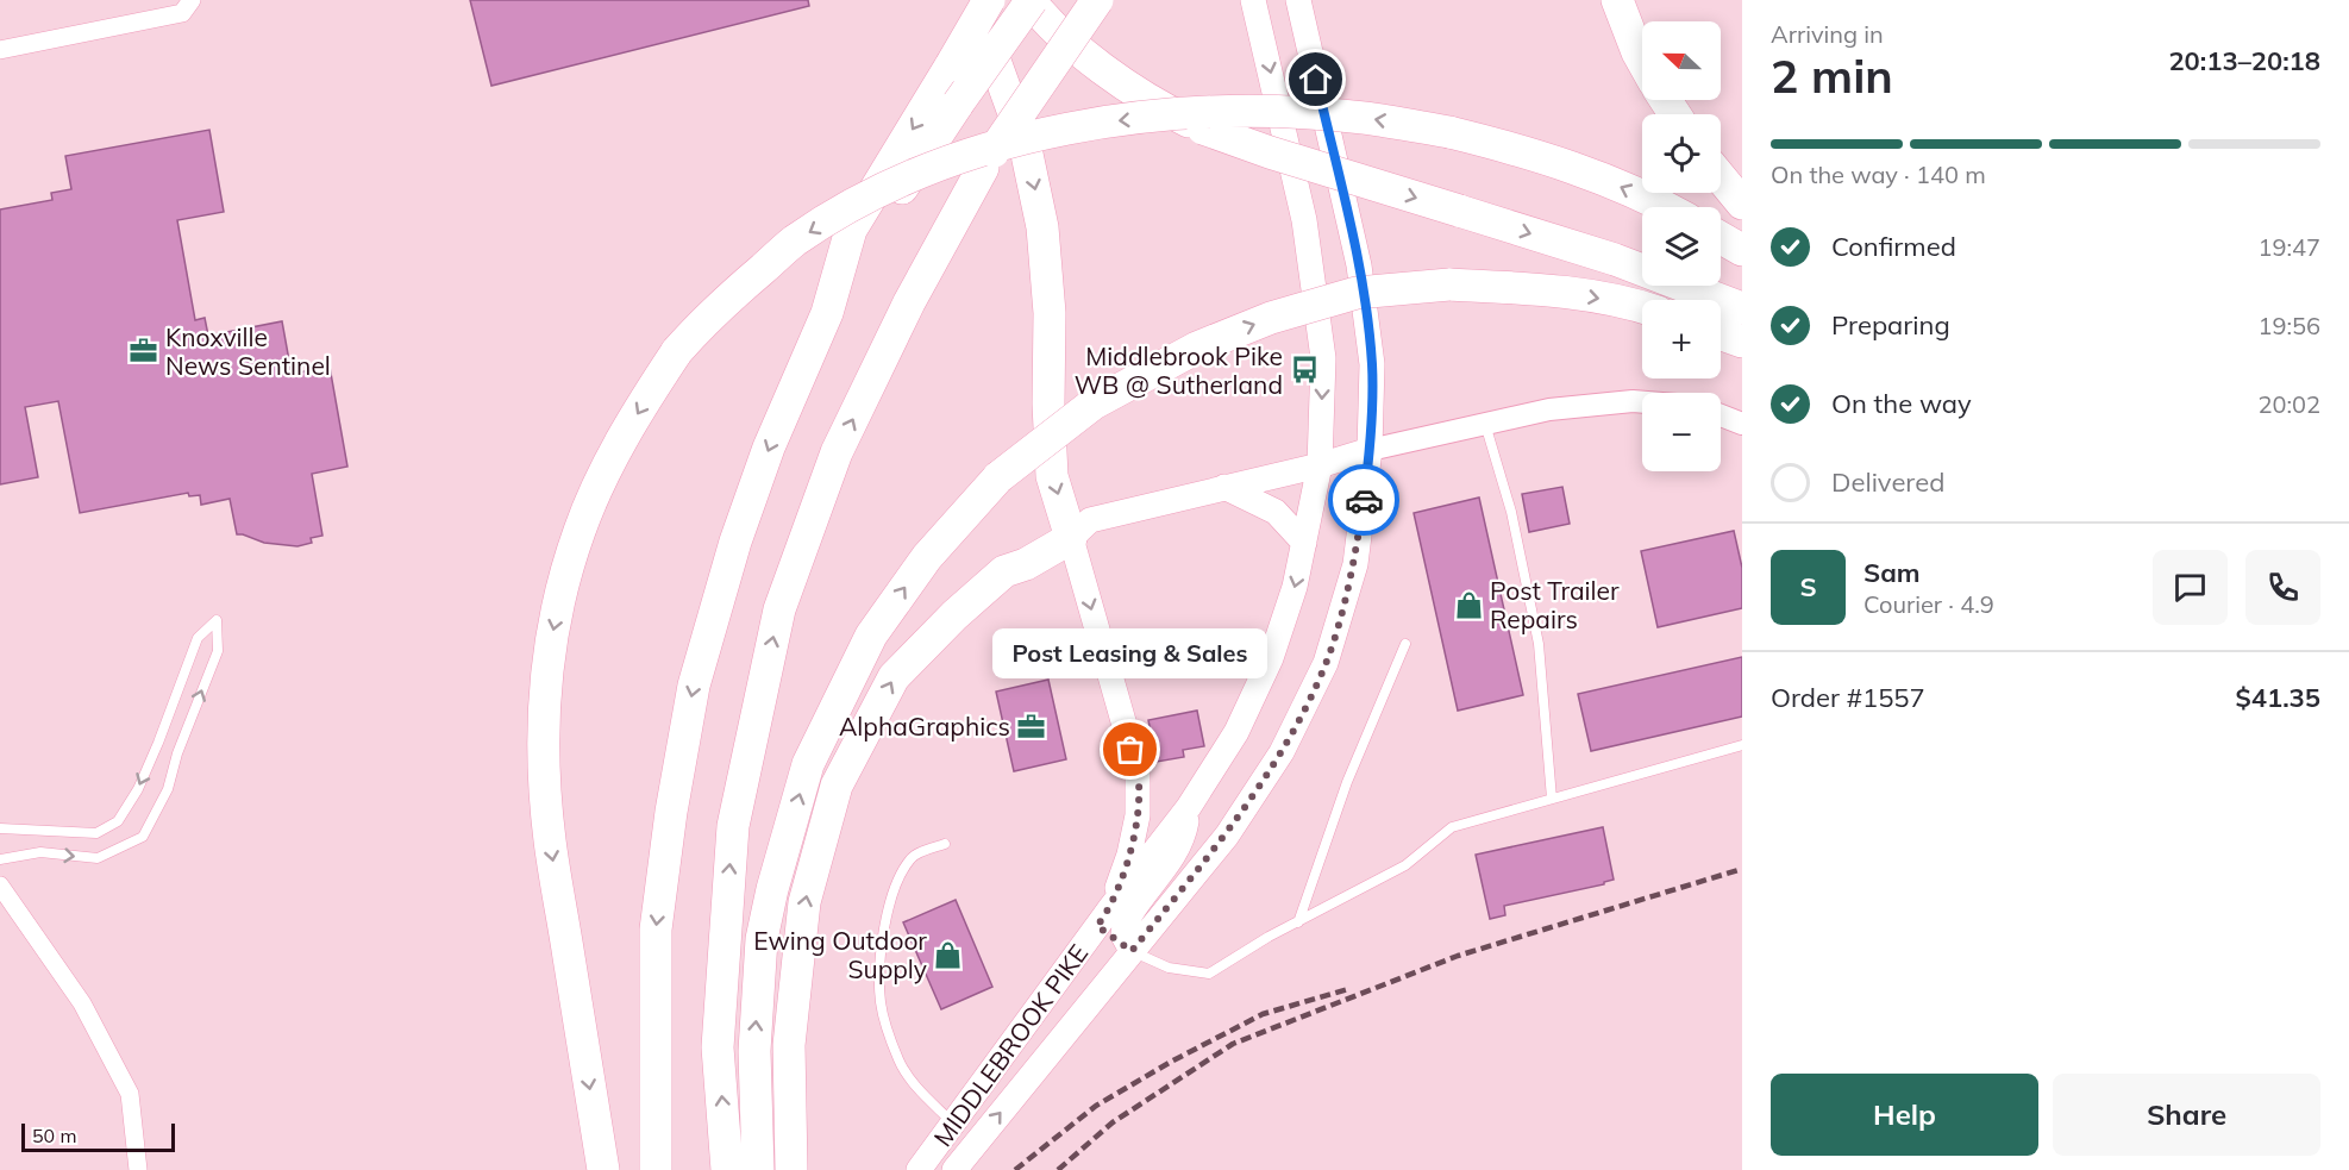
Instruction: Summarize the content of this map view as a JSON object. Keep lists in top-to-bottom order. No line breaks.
{"streets":{"main road":["MIDDLEBROOK PIKE"]},"places":{"office":["Knoxville News Sentinel","AlphaGraphics"],"bus stop":["Middlebrook Pike WB @ Sutherland"],"shop":["Post Trailer Repairs","Ewing Outdoor Supply"],"other":["Post Leasing & Sales"]},"scale_bar":"50 m","north":"left","page":{"heading":["2 min","Arriving in","20:13–20:18"],"panel":["Sam","Courier · 4.9","Order #1557","$41.35"],"map_buttons":["+","−"],"bar":"On the way · 140 m","list":[["Confirmed","19:47"],["Preparing","19:56"],["On the way","20:02"],"Delivered"],"round":"S","bubble":"Post Leasing & Sales","buttons":["Help","Share"],"scale":"50 m"}}
